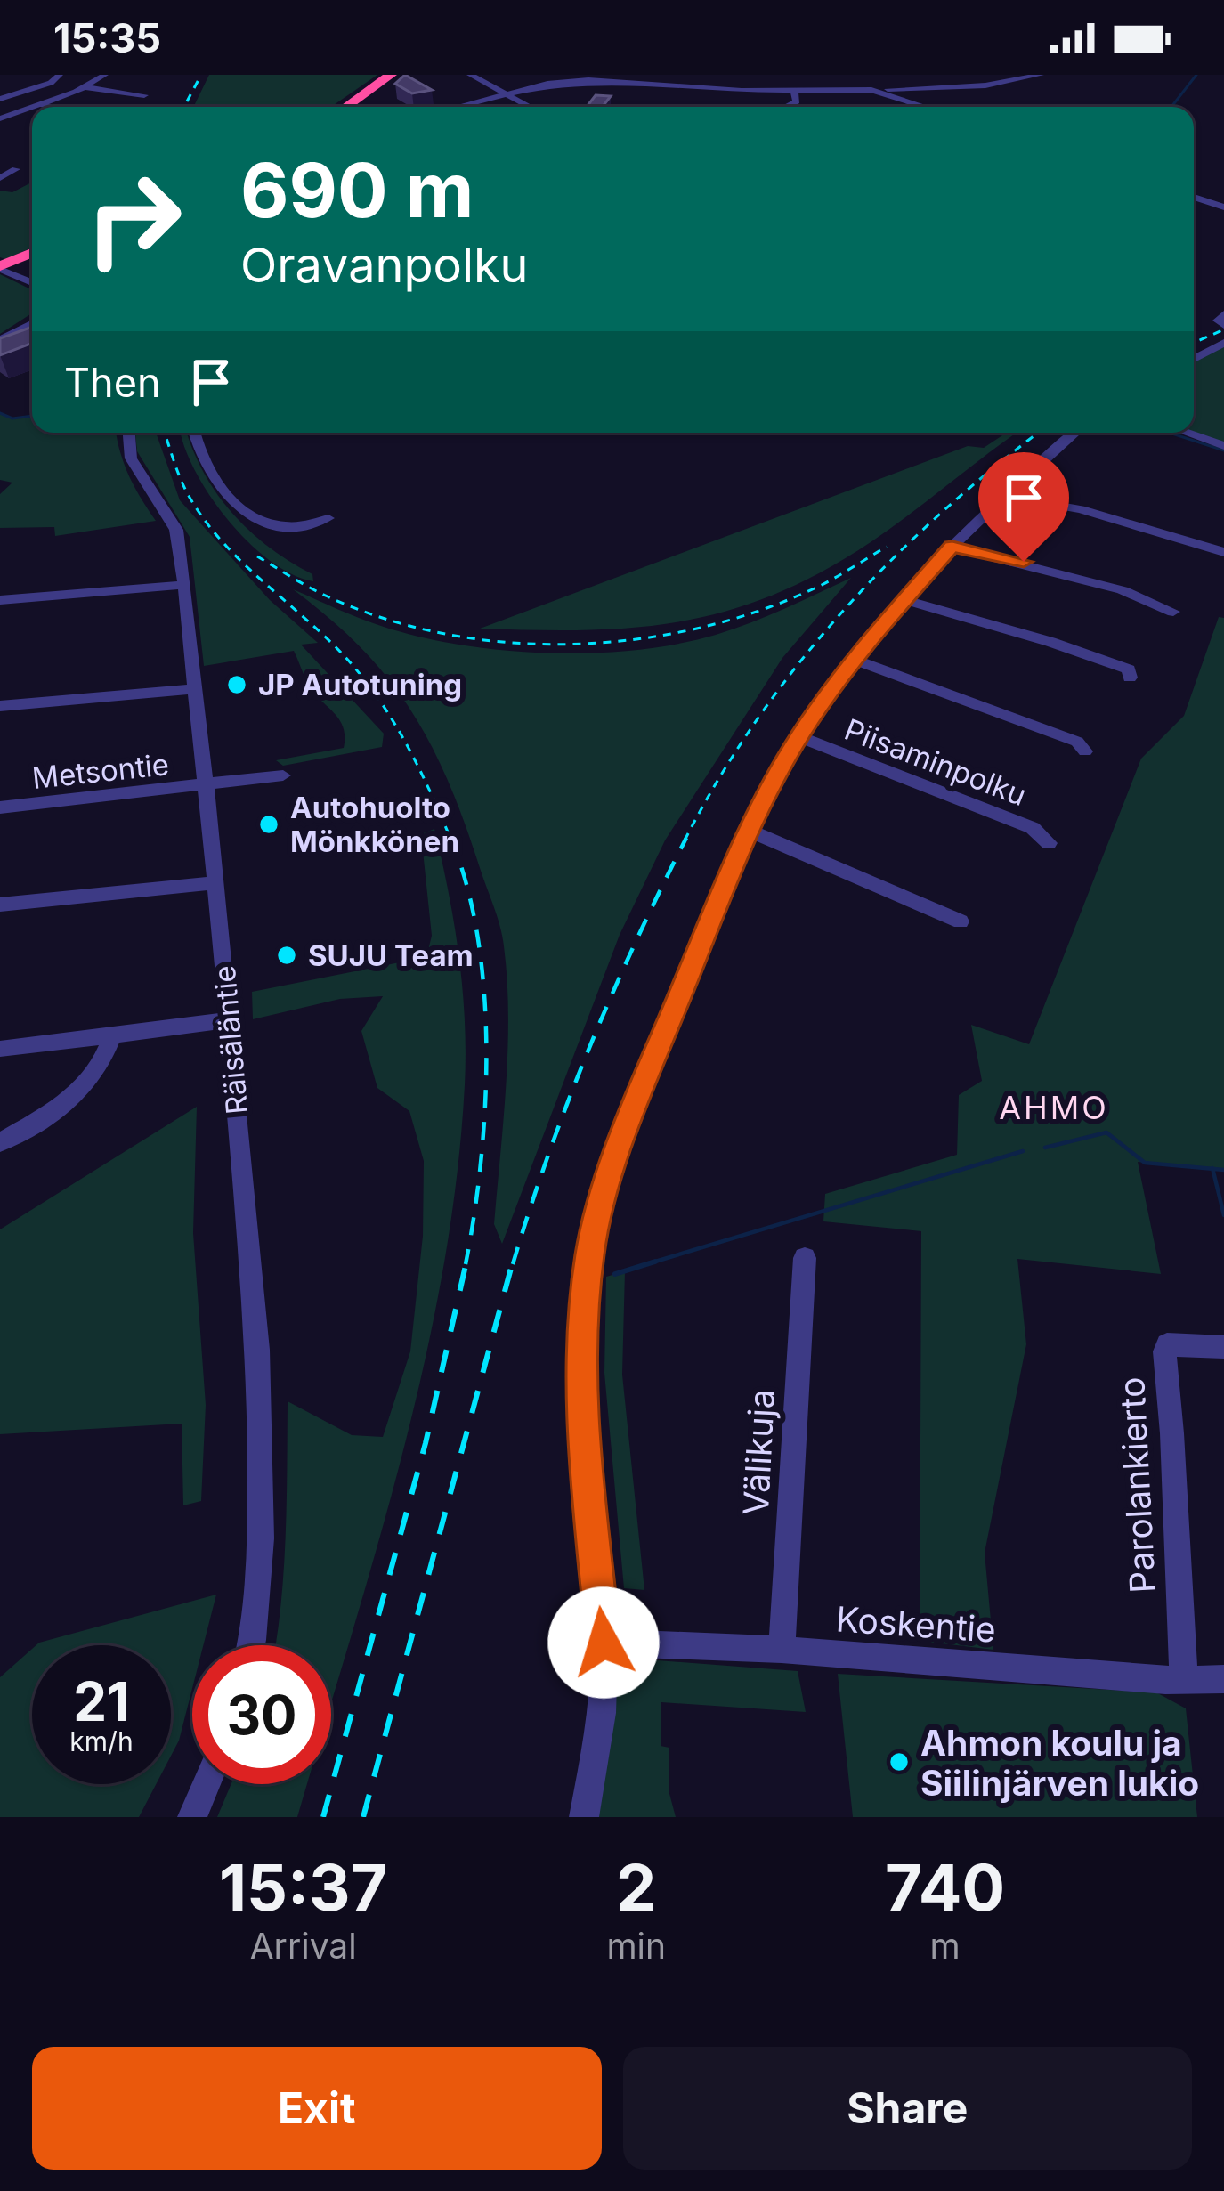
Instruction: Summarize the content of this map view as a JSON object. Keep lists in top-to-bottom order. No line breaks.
{"streets":{"street":["Piisaminpolku","Metsontie","Räisäläntie","Välikuja","Parolankierto","Koskentie"]},"crossings":[["Metsontie","Räisäläntie"],["Välikuja","Koskentie"],["Parolankierto","Koskentie"]],"districts":["AHMO"],"places":["JP Autotuning","Autohuolto Mönkkönen","SUJU Team","Ahmon koulu ja Siilinjärven lukio"],"page":{"status":"15:35","turn":["690 m","Oravanpolku"],"then":"Then","speed":"21 km/h","limit":"30","eta":["15:37","Arrival","2","min","740","m"],"buttons":["Exit","Share"]}}
